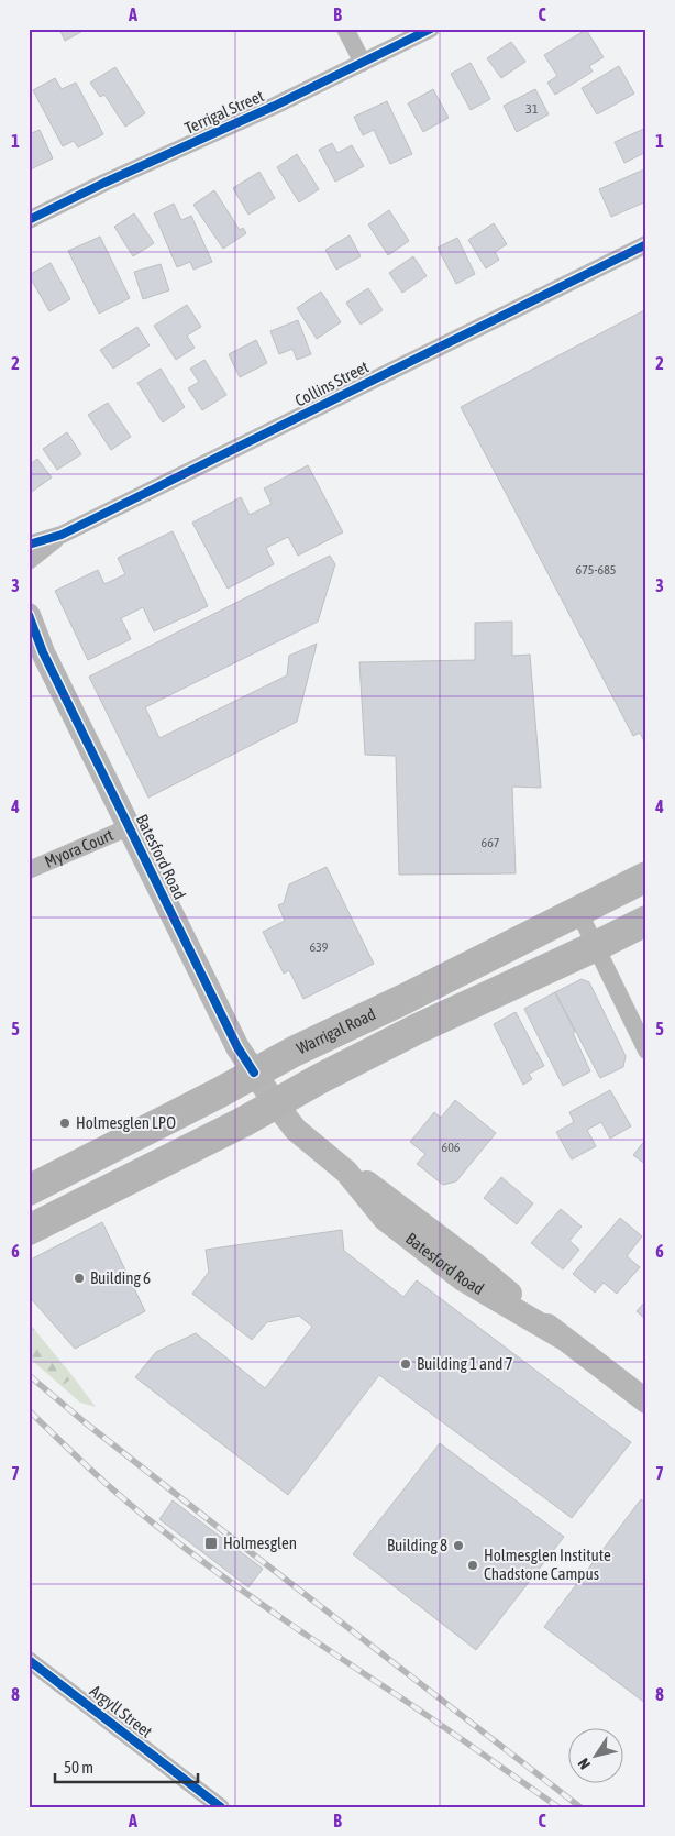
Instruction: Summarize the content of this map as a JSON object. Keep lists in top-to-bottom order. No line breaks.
{"streets":{"highway":["Warrigal Road"],"main road":["Batesford Road"],"street":["Terrigal Street","Collins Street","Myora Court","Argyll Street"]},"crossings":[["Myora Court","Batesford Road"],["Batesford Road","Warrigal Road"]],"places":{"other":["Holmesglen LPO","Building 6","Building 1 and 7","Building 8","Holmesglen Institute Chadstone Campus"],"transit":["Holmesglen"]},"house_numbers":["31","675-685","667","639","606"],"scale_bar":"50 m","north":"bottom left","grid":{"columns":["A","B","C"],"rows":["1","2","3","4","5","6","7","8"]}}
